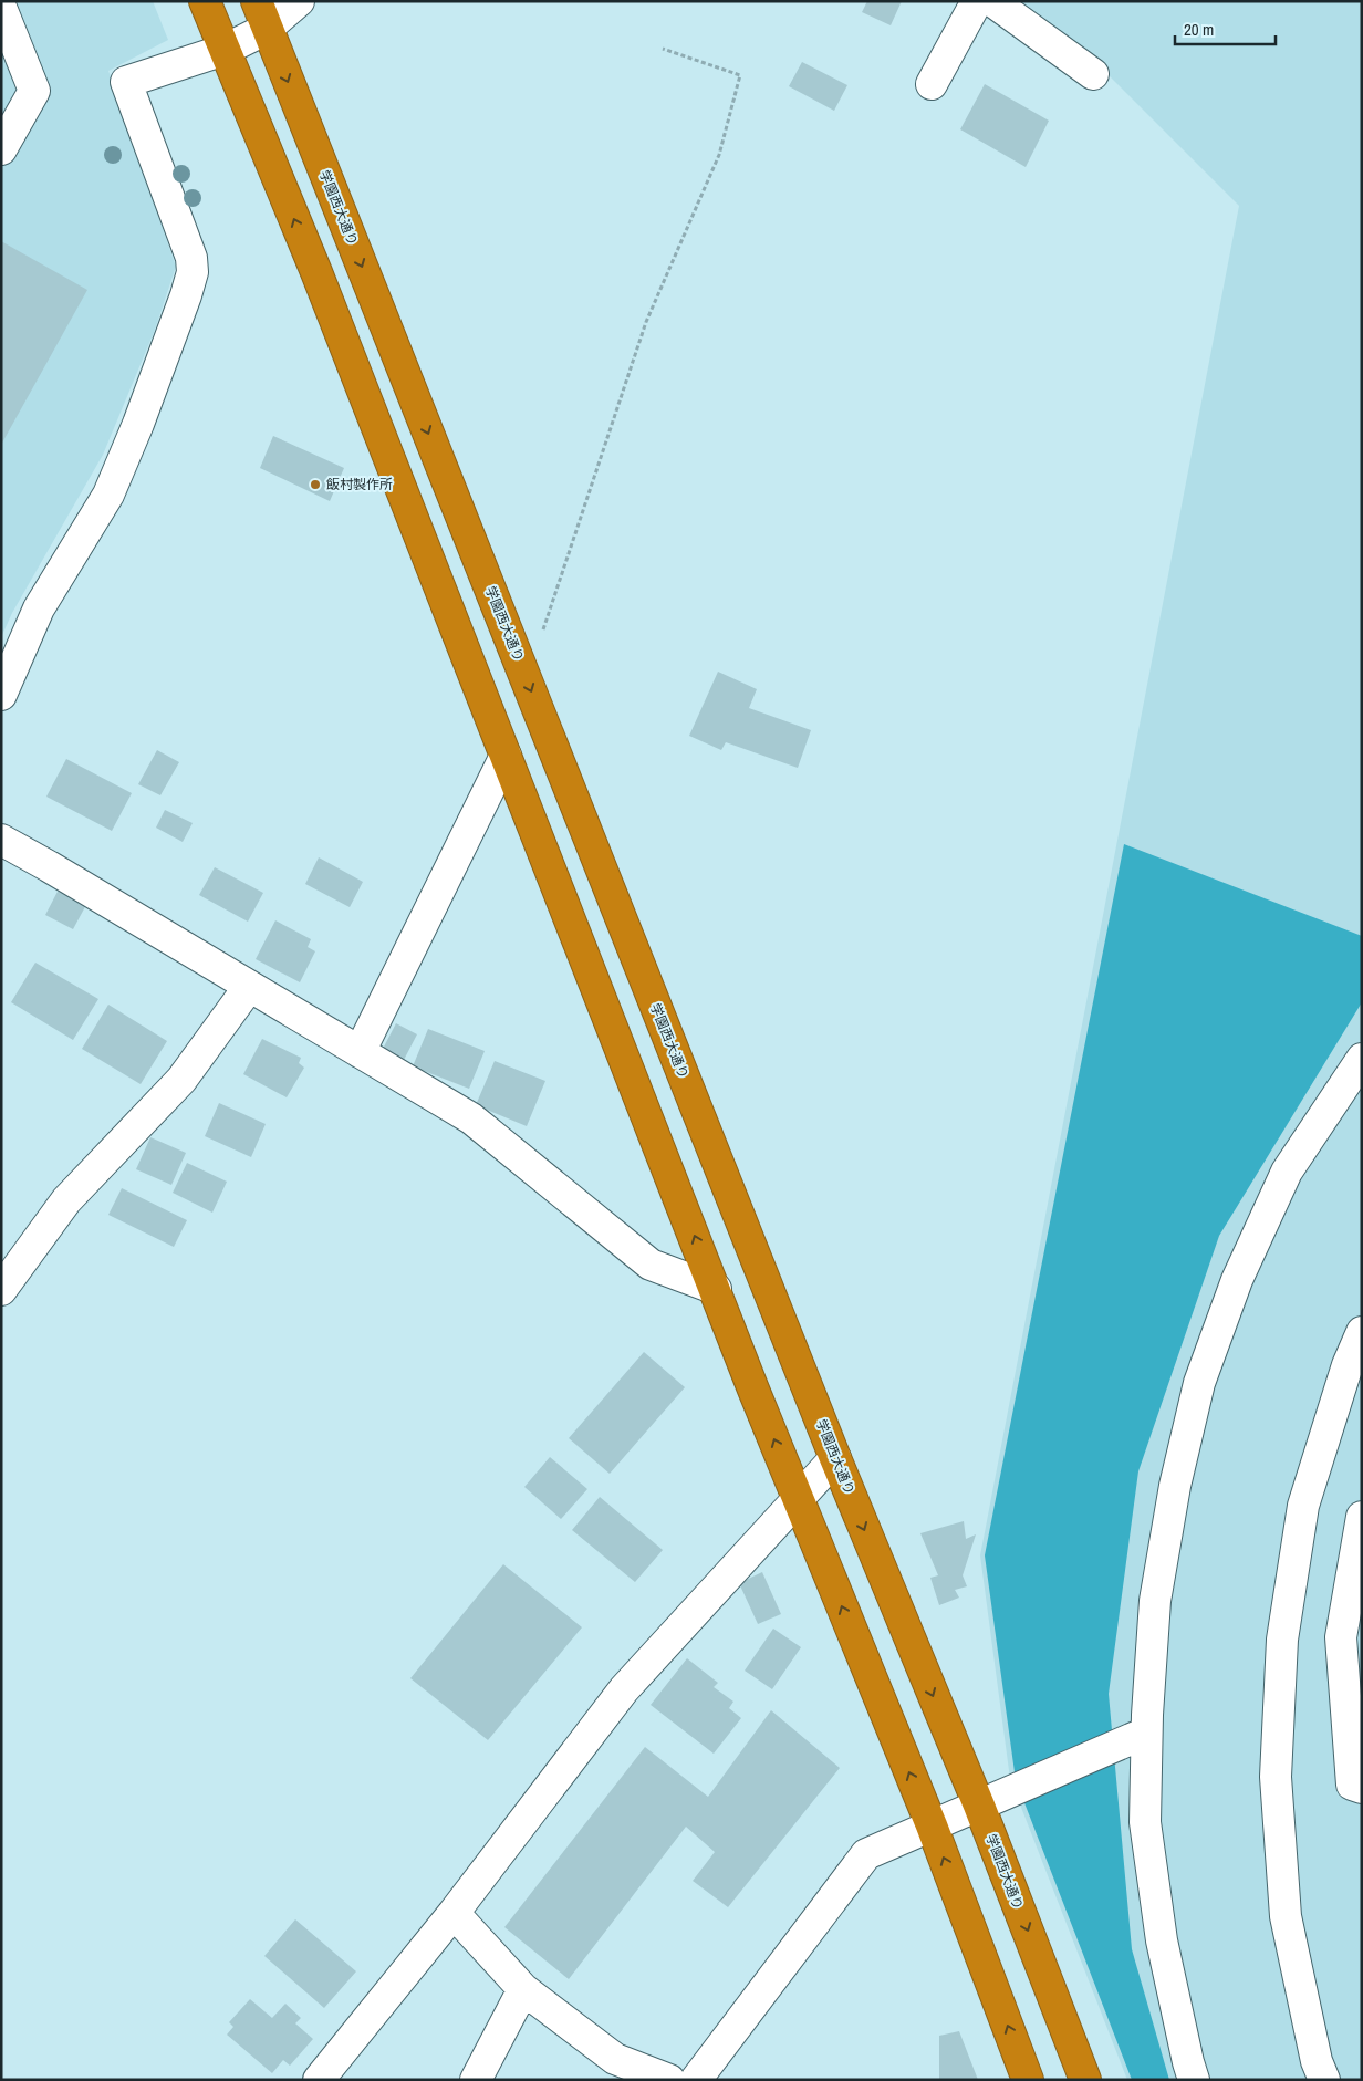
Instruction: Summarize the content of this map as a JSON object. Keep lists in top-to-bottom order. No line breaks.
{"streets":{"highway":["学園西大通り"]},"places":["飯村製作所"],"scale_bar":"20 m"}
